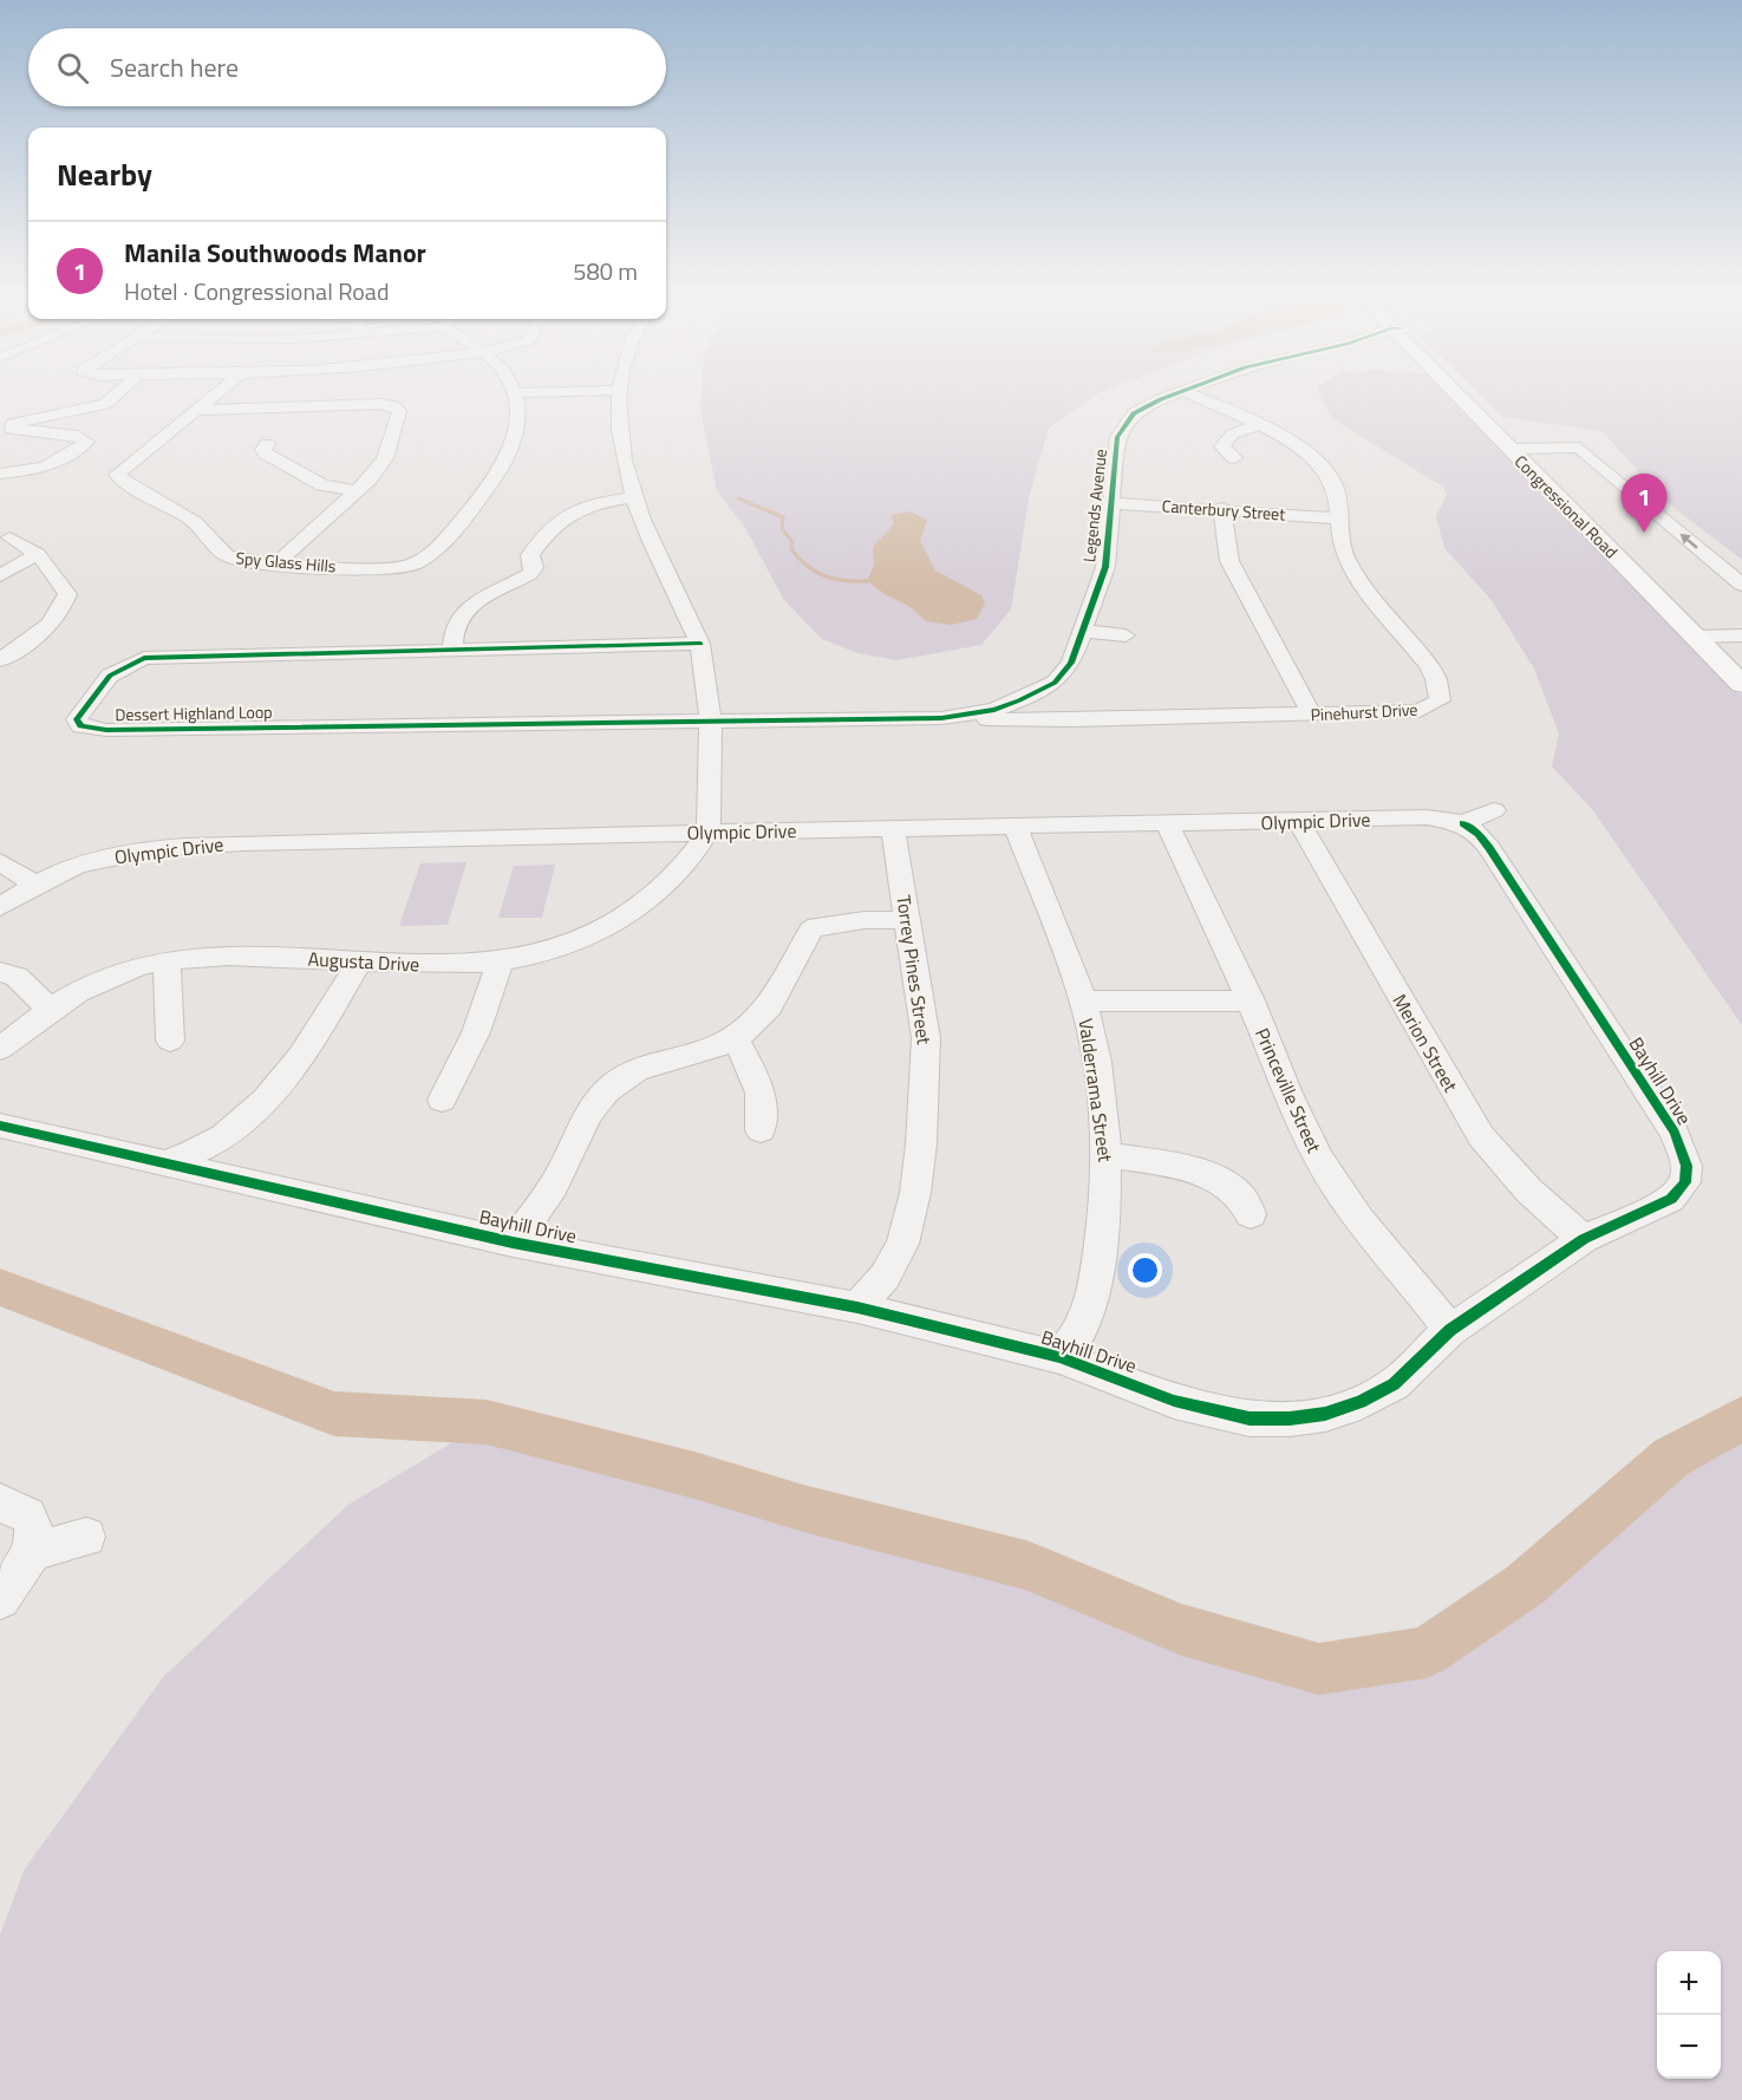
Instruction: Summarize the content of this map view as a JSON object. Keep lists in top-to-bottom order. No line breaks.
{"streets":{"main road":["Congressional Road"],"street":["Legends Avenue","Canterbury Street","Spy Glass Hills","Pinehurst Drive","Dessert Highland Loop","Olympic Drive","Augusta Drive","Torrey Pines Street","Merion Street","Bayhill Drive","Valderrama Street","Princeville Street"]},"crossings":[["Legends Avenue","Canterbury Street"],["Legends Avenue","Pinehurst Drive"],["Canterbury Street","Pinehurst Drive"],["Olympic Drive","Augusta Drive"],["Olympic Drive","Torrey Pines Street"],["Olympic Drive","Merion Street"],["Olympic Drive","Bayhill Drive"],["Olympic Drive","Valderrama Street"],["Olympic Drive","Princeville Street"],["Torrey Pines Street","Bayhill Drive"],["Merion Street","Bayhill Drive"],["Bayhill Drive","Valderrama Street"],["Bayhill Drive","Princeville Street"]],"page":{"search":"Search here","heading":"Nearby","list":[{"mark":"1","name":"Manila Southwoods Manor","note":"Hotel · Congressional Road","value":"580 m"}],"pins":"1","map_buttons":["+","−"]}}
